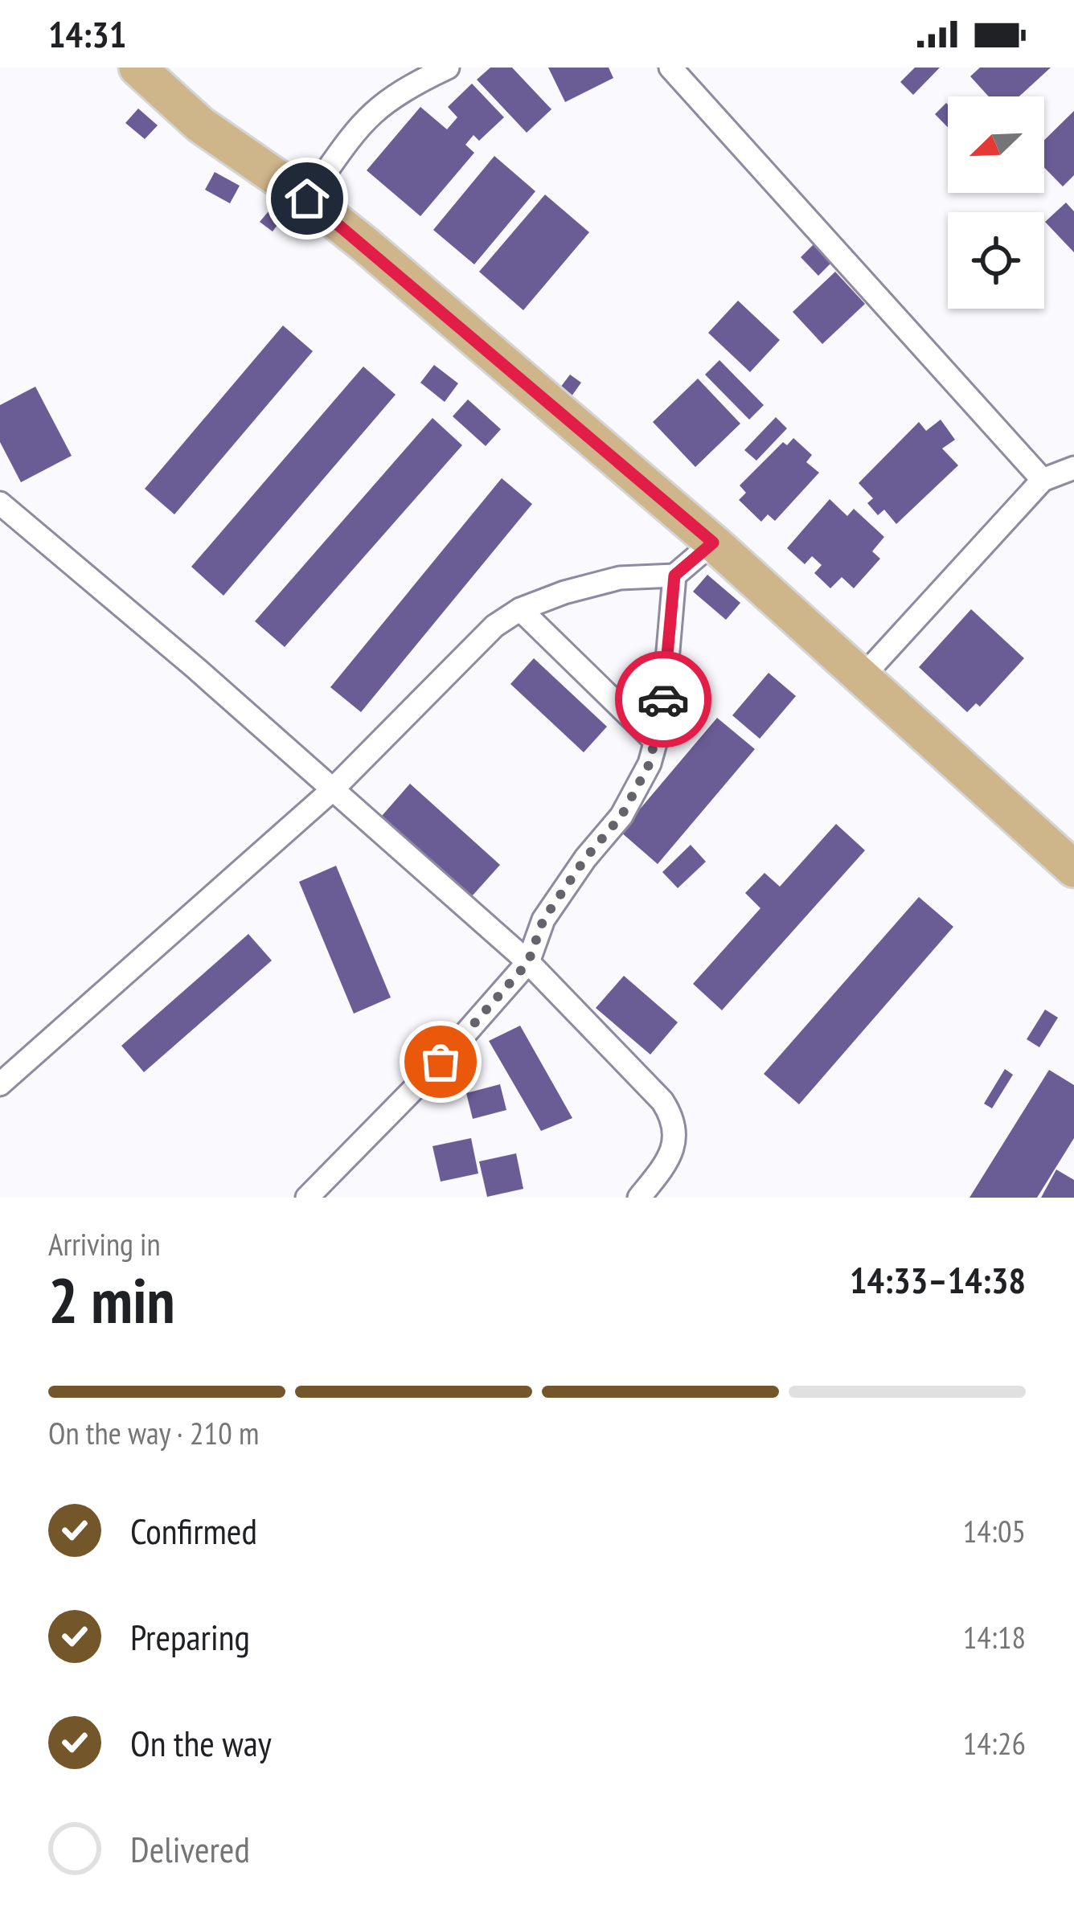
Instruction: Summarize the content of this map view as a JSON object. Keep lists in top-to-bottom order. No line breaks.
{"north":"bottom left","page":{"status":"14:31","heading":["2 min","Arriving in","14:33–14:38"],"bar":"On the way · 210 m","list":[["Confirmed","14:05"],["Preparing","14:18"],["On the way","14:26"],"Delivered"]}}
